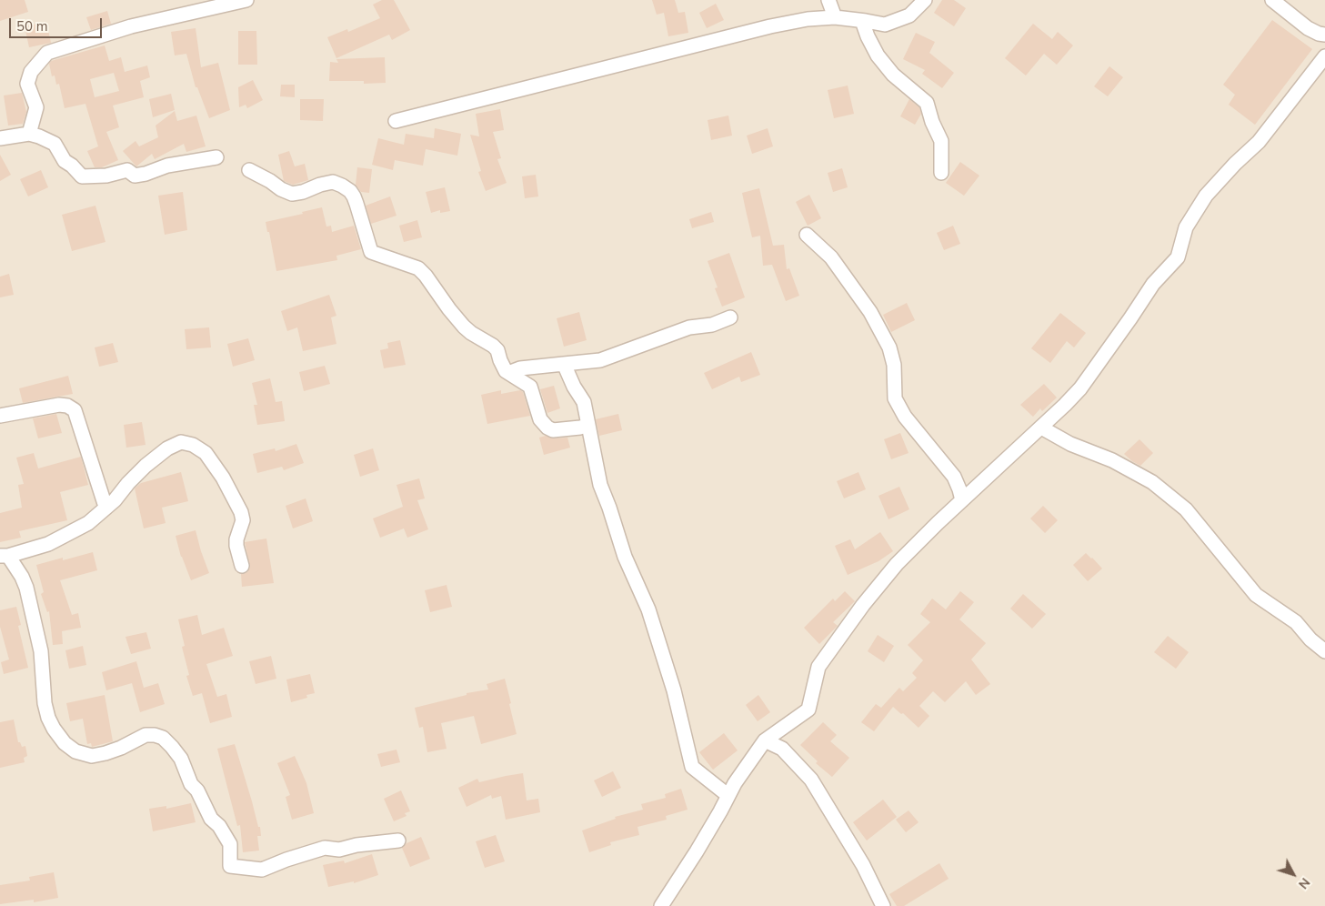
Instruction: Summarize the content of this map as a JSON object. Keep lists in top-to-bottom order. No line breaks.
{"scale_bar":"50 m","north":"bottom right"}
